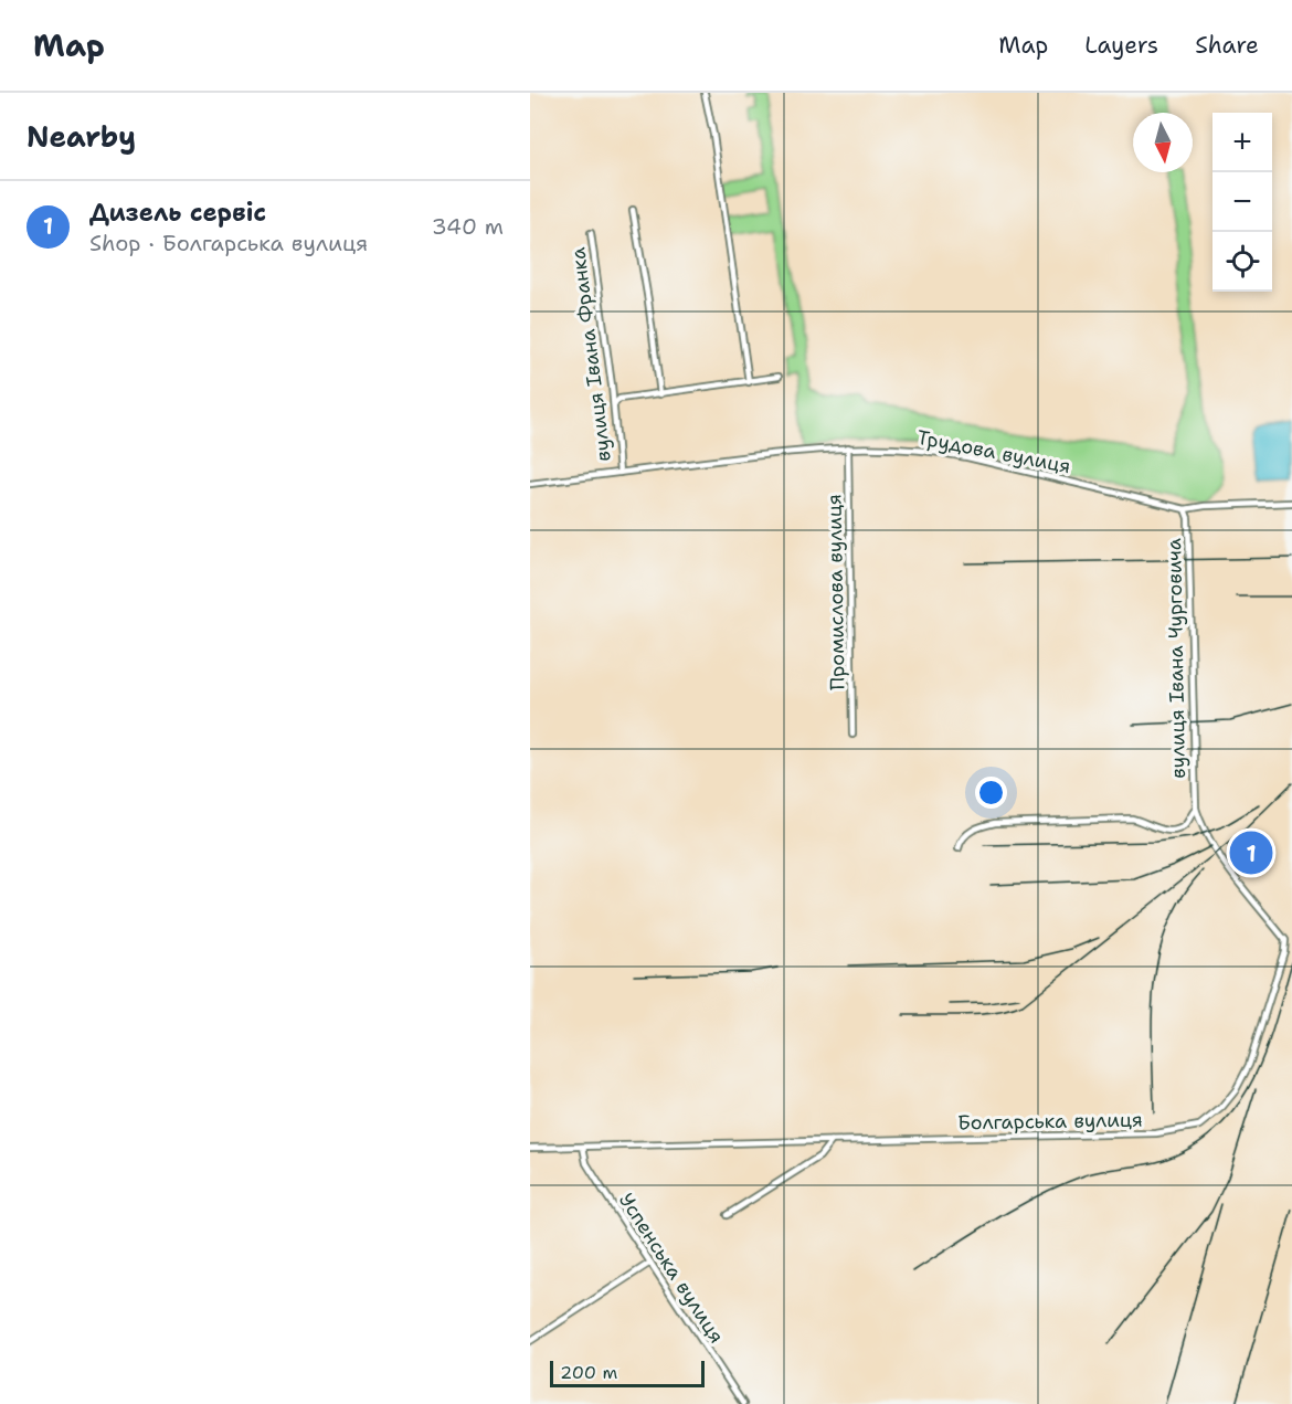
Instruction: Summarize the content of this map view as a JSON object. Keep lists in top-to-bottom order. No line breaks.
{"streets":{"street":["вулиця Івана Франка","Трудова вулиця","Промислова вулиця","вулиця Івана Чурговича","Болгарська вулиця","Успенська вулиця"]},"crossings":[["вулиця Івана Франка","Трудова вулиця"],["Трудова вулиця","Промислова вулиця"],["Трудова вулиця","вулиця Івана Чурговича"],["вулиця Івана Чурговича","Болгарська вулиця"],["Болгарська вулиця","Успенська вулиця"]],"scale_bar":"200 m","north":"bottom","page":{"header":"Map","nav":["Map","Layers","Share"],"heading":"Nearby","map_buttons":["+","−"],"list":[{"mark":"1","name":"Дизель сервіс","note":"Shop · Болгарська вулиця","value":"340 m"}],"pins":"1","scale":"200 m"}}
